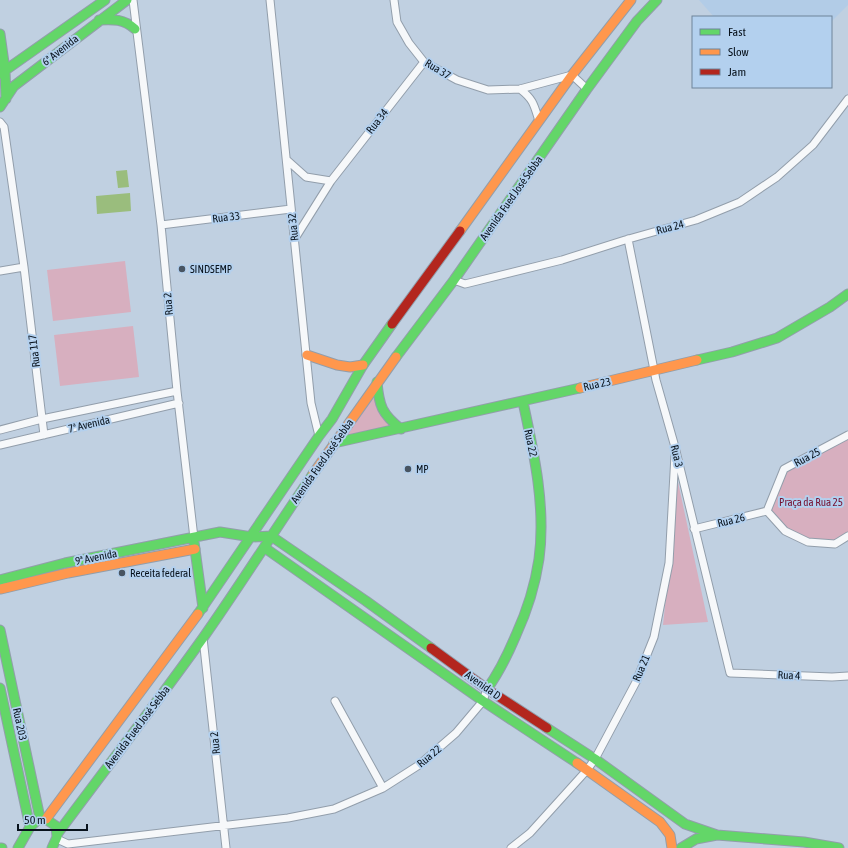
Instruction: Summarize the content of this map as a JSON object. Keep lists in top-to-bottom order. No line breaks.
{"streets":{"main road":["6ª Avenida","Avenida Fued José Sebba","Rua 2","Rua 23","Rua 22","9ª Avenida","Avenida D","Rua 203"],"street":["Rua 37","Rua 34","Rua 33","Rua 32","Rua 24","Rua 117","7ª Avenida","Rua 3","Rua 25","Rua 26","Rua 21","Rua 4"]},"crossings":[["Rua 37","Rua 34"],["Rua 37","Avenida Fued José Sebba"],["Rua 34","Rua 32"],["Avenida Fued José Sebba","Rua 32"],["Avenida Fued José Sebba","Rua 24"],["Avenida Fued José Sebba","Rua 2"],["Avenida Fued José Sebba","Rua 23"],["Avenida Fued José Sebba","Rua 22"],["Avenida Fued José Sebba","9ª Avenida"],["Avenida Fued José Sebba","Avenida D"],["Avenida Fued José Sebba","Rua 203"],["Rua 33","Rua 32"],["Rua 33","Rua 2"],["Rua 24","Rua 3"],["Rua 2","7ª Avenida"],["Rua 2","Rua 22"],["Rua 2","9ª Avenida"],["Rua 117","7ª Avenida"],["Rua 23","Rua 22"],["Rua 23","Rua 3"],["Rua 22","Avenida D"],["Rua 3","Rua 26"],["Rua 3","Rua 21"],["Rua 3","Rua 4"],["Rua 25","Rua 26"],["Rua 21","Avenida D"]],"parks":["Praça da Rua 25"],"places":["SINDSEMP","MP","Receita federal"],"legend":["Fast","Slow","Jam"],"scale_bar":"50 m"}
